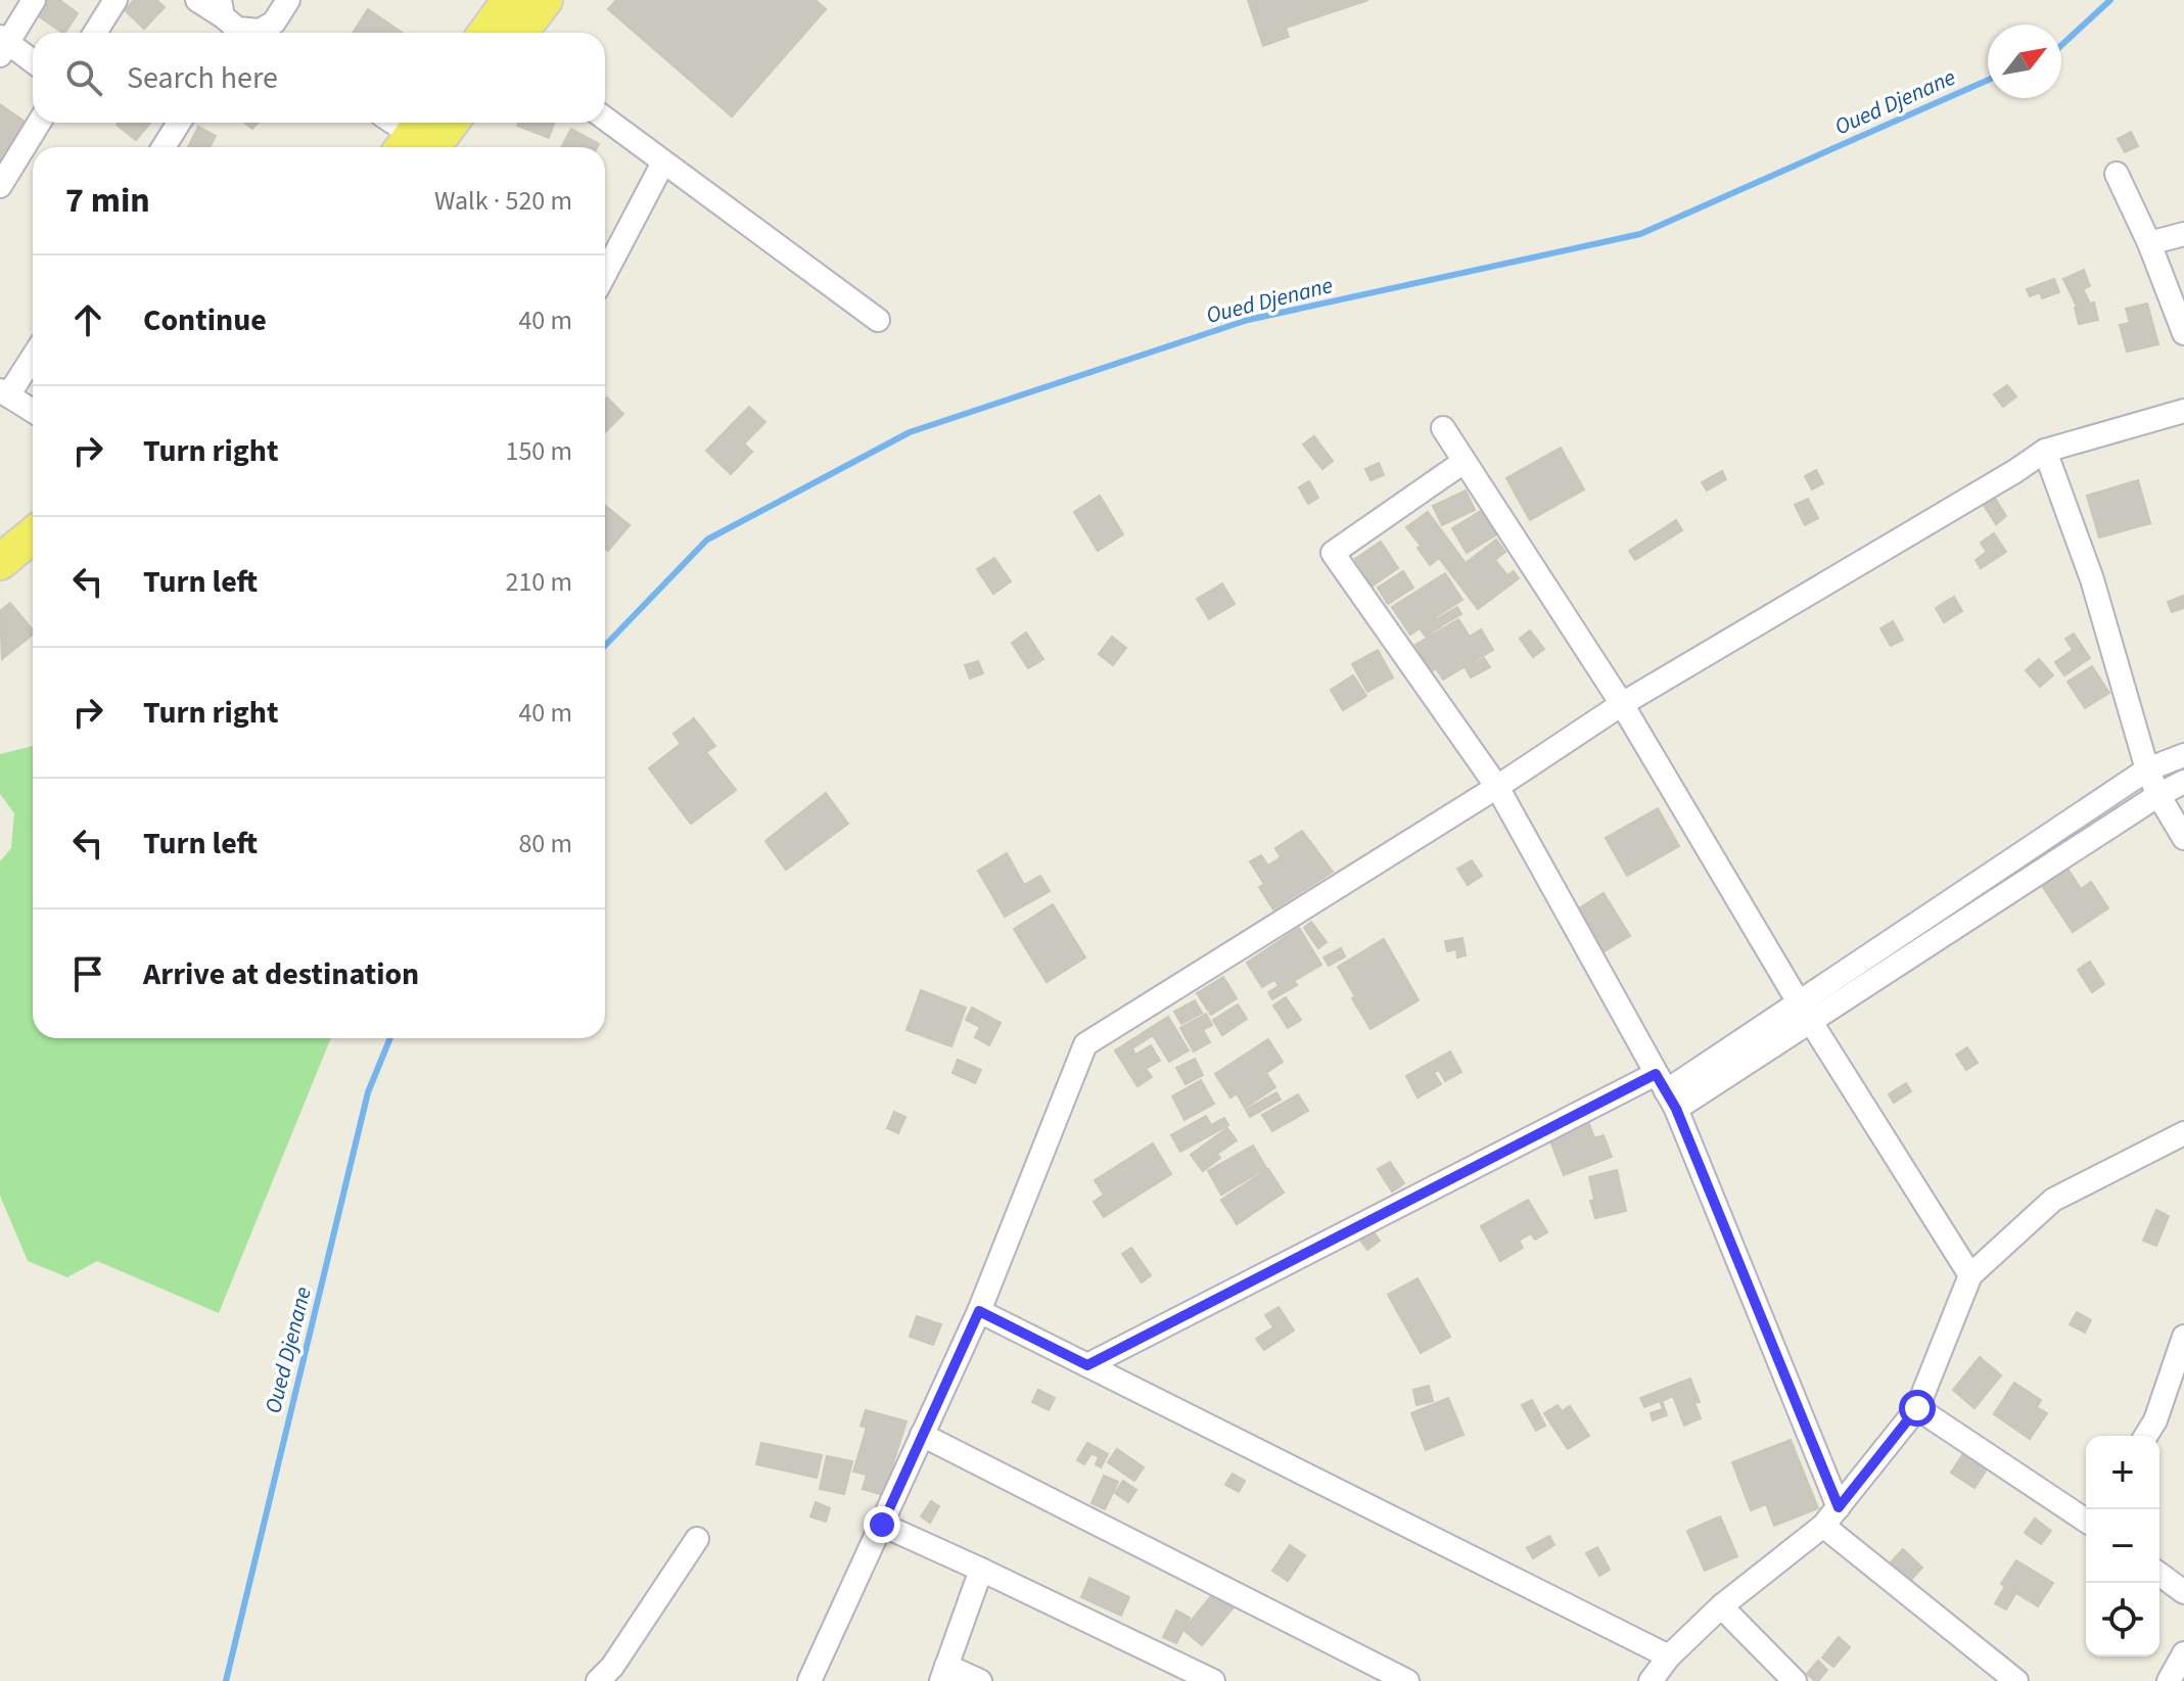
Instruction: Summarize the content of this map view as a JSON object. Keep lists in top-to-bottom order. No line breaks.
{"water":["Oued Djenane"],"north":"top right","page":{"search":"Search here","heading":["7 min","Walk · 520 m"],"list":[["Continue","40 m"],["Turn right","150 m"],["Turn left","210 m"],["Turn right","40 m"],["Turn left","80 m"],"Arrive at destination"],"map_buttons":["+","−"]}}
